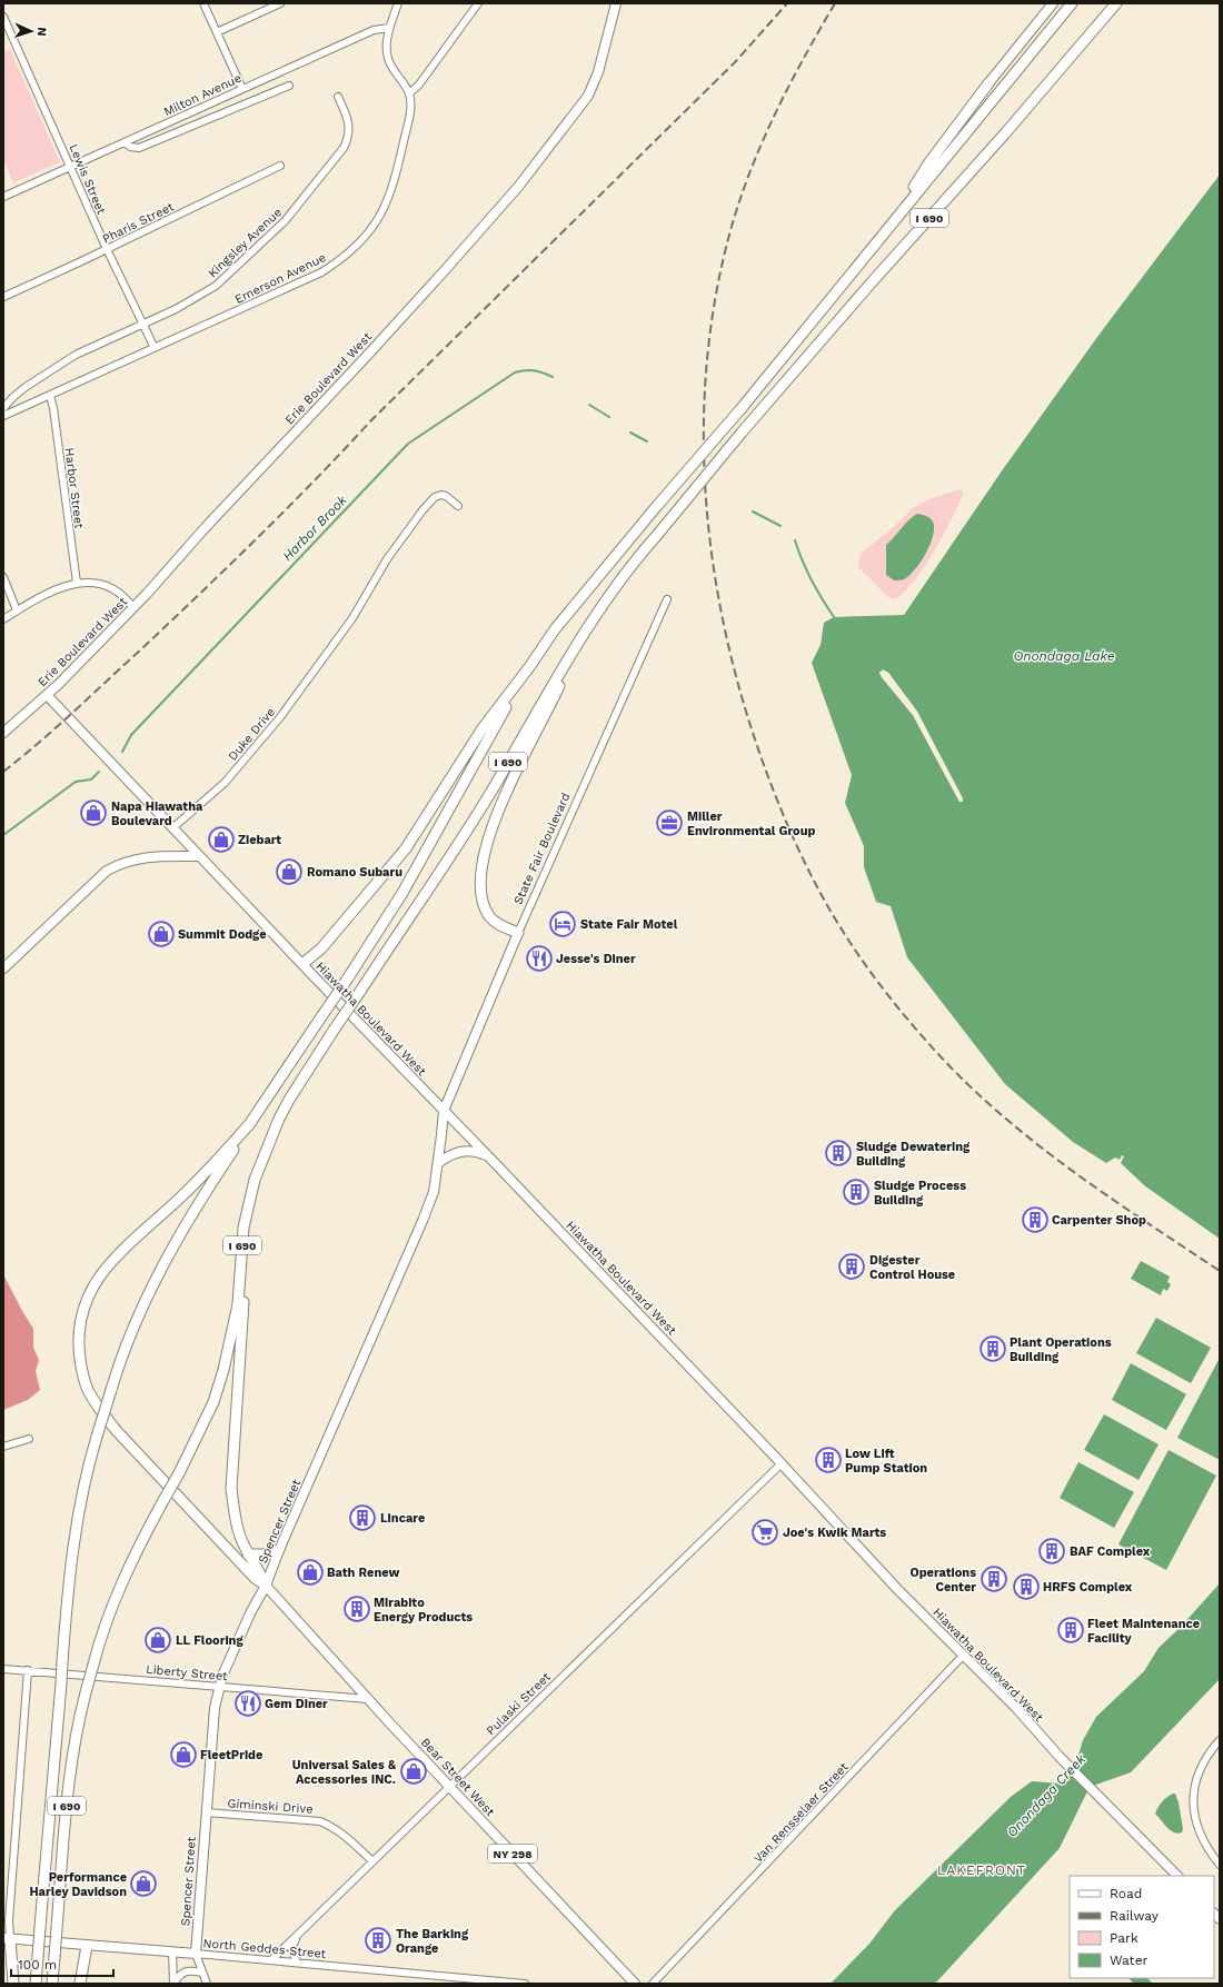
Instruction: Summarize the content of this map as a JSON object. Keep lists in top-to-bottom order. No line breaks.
{"streets":{"highway":["I 690"],"main road":["Erie Boulevard West","State Fair Boulevard","Hiawatha Boulevard West","Spencer Street","Bear Street West","NY 298","North Geddes Street"],"street":["Milton Avenue","Lewis Street","Pharis Street","Kingsley Avenue","Emerson Avenue","Harbor Street","Duke Drive","Liberty Street","Pulaski Street","Giminski Drive","Van Rensselaer Street"]},"crossings":[["Milton Avenue","Lewis Street"],["Lewis Street","Pharis Street"],["Lewis Street","Kingsley Avenue"],["Lewis Street","Emerson Avenue"],["Emerson Avenue","Harbor Street"],["Erie Boulevard West","Hiawatha Boulevard West"],["Duke Drive","Hiawatha Boulevard West"],["State Fair Boulevard","Hiawatha Boulevard West"],["State Fair Boulevard","Spencer Street"],["Hiawatha Boulevard West","Spencer Street"],["Hiawatha Boulevard West","Pulaski Street"],["Hiawatha Boulevard West","Van Rensselaer Street"],["Spencer Street","Liberty Street"],["Spencer Street","Bear Street West"],["Spencer Street","Giminski Drive"],["Spencer Street","North Geddes Street"],["Liberty Street","Bear Street West"],["Pulaski Street","Bear Street West"],["Pulaski Street","Giminski Drive"],["Pulaski Street","North Geddes Street"]],"districts":["LAKEFRONT"],"water":["Harbor Brook","Onondaga Lake","Onondaga Creek"],"places":{"shop":["Napa Hiawatha Boulevard","Ziebart","Romano Subaru","Summit Dodge","Bath Renew","LL Flooring","FleetPride","Universal Sales & Accessories INC.","Performance Harley Davidson"],"office":["Miller Environmental Group"],"hotel":["State Fair Motel"],"restaurant":["Jesse's Diner","Gem Diner"],"building":["Sludge Dewatering Building","Sludge Process Building","Carpenter Shop","Digester Control House","Plant Operations Building","Low Lift Pump Station","Lincare","BAF Complex","Operations Center","HRFS Complex","Mirabito Energy Products","Fleet Maintenance Facility","The Barking Orange"],"supermarket":["Joe's Kwik Marts"]},"legend":["Road","Railway","Park","Water"],"scale_bar":"100 m","north":"right"}
